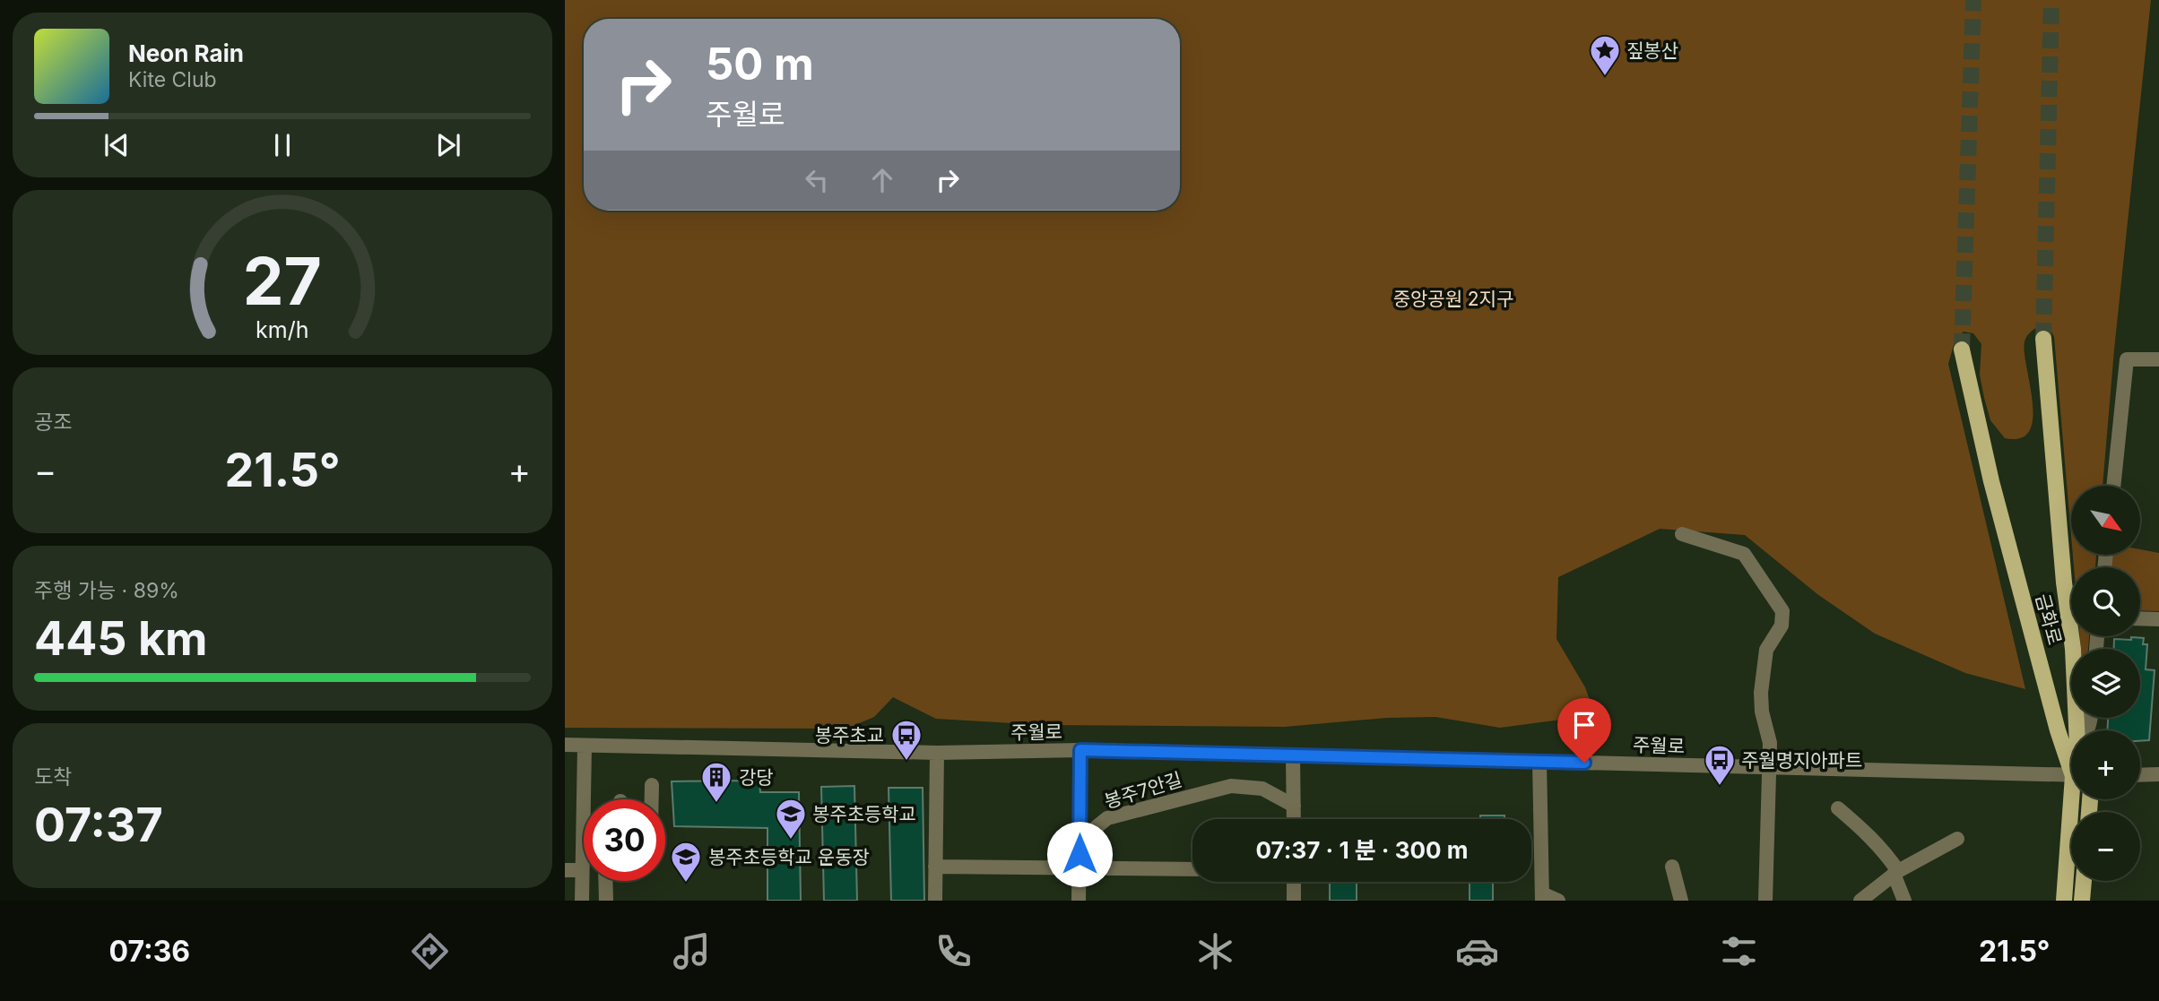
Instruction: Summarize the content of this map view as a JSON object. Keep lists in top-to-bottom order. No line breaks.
{"streets":{"main road":["금화로"],"street":["주월로","봉주7안길"]},"parks":["중앙공원 2지구"],"places":{"place":["짚봉산"],"bus stop":["봉주초교","주월명지아파트"],"building":["강당"],"school or university":["봉주초등학교","봉주초등학교 운동장"]},"north":"bottom right","page":{"turn":["50 m","주월로"],"song":["Neon Rain","Kite Club"],"tile":["공조",["주행 가능 · 89%","445 km"],["도착","07:37"]],"heat":["−","21.5°","+"],"map_buttons":["+","−"],"limit":"30","trip":"07:37 · 1 분 · 300 m","tabs":["07:36","21.5°"],"gauge":["27","km/h"]}}
